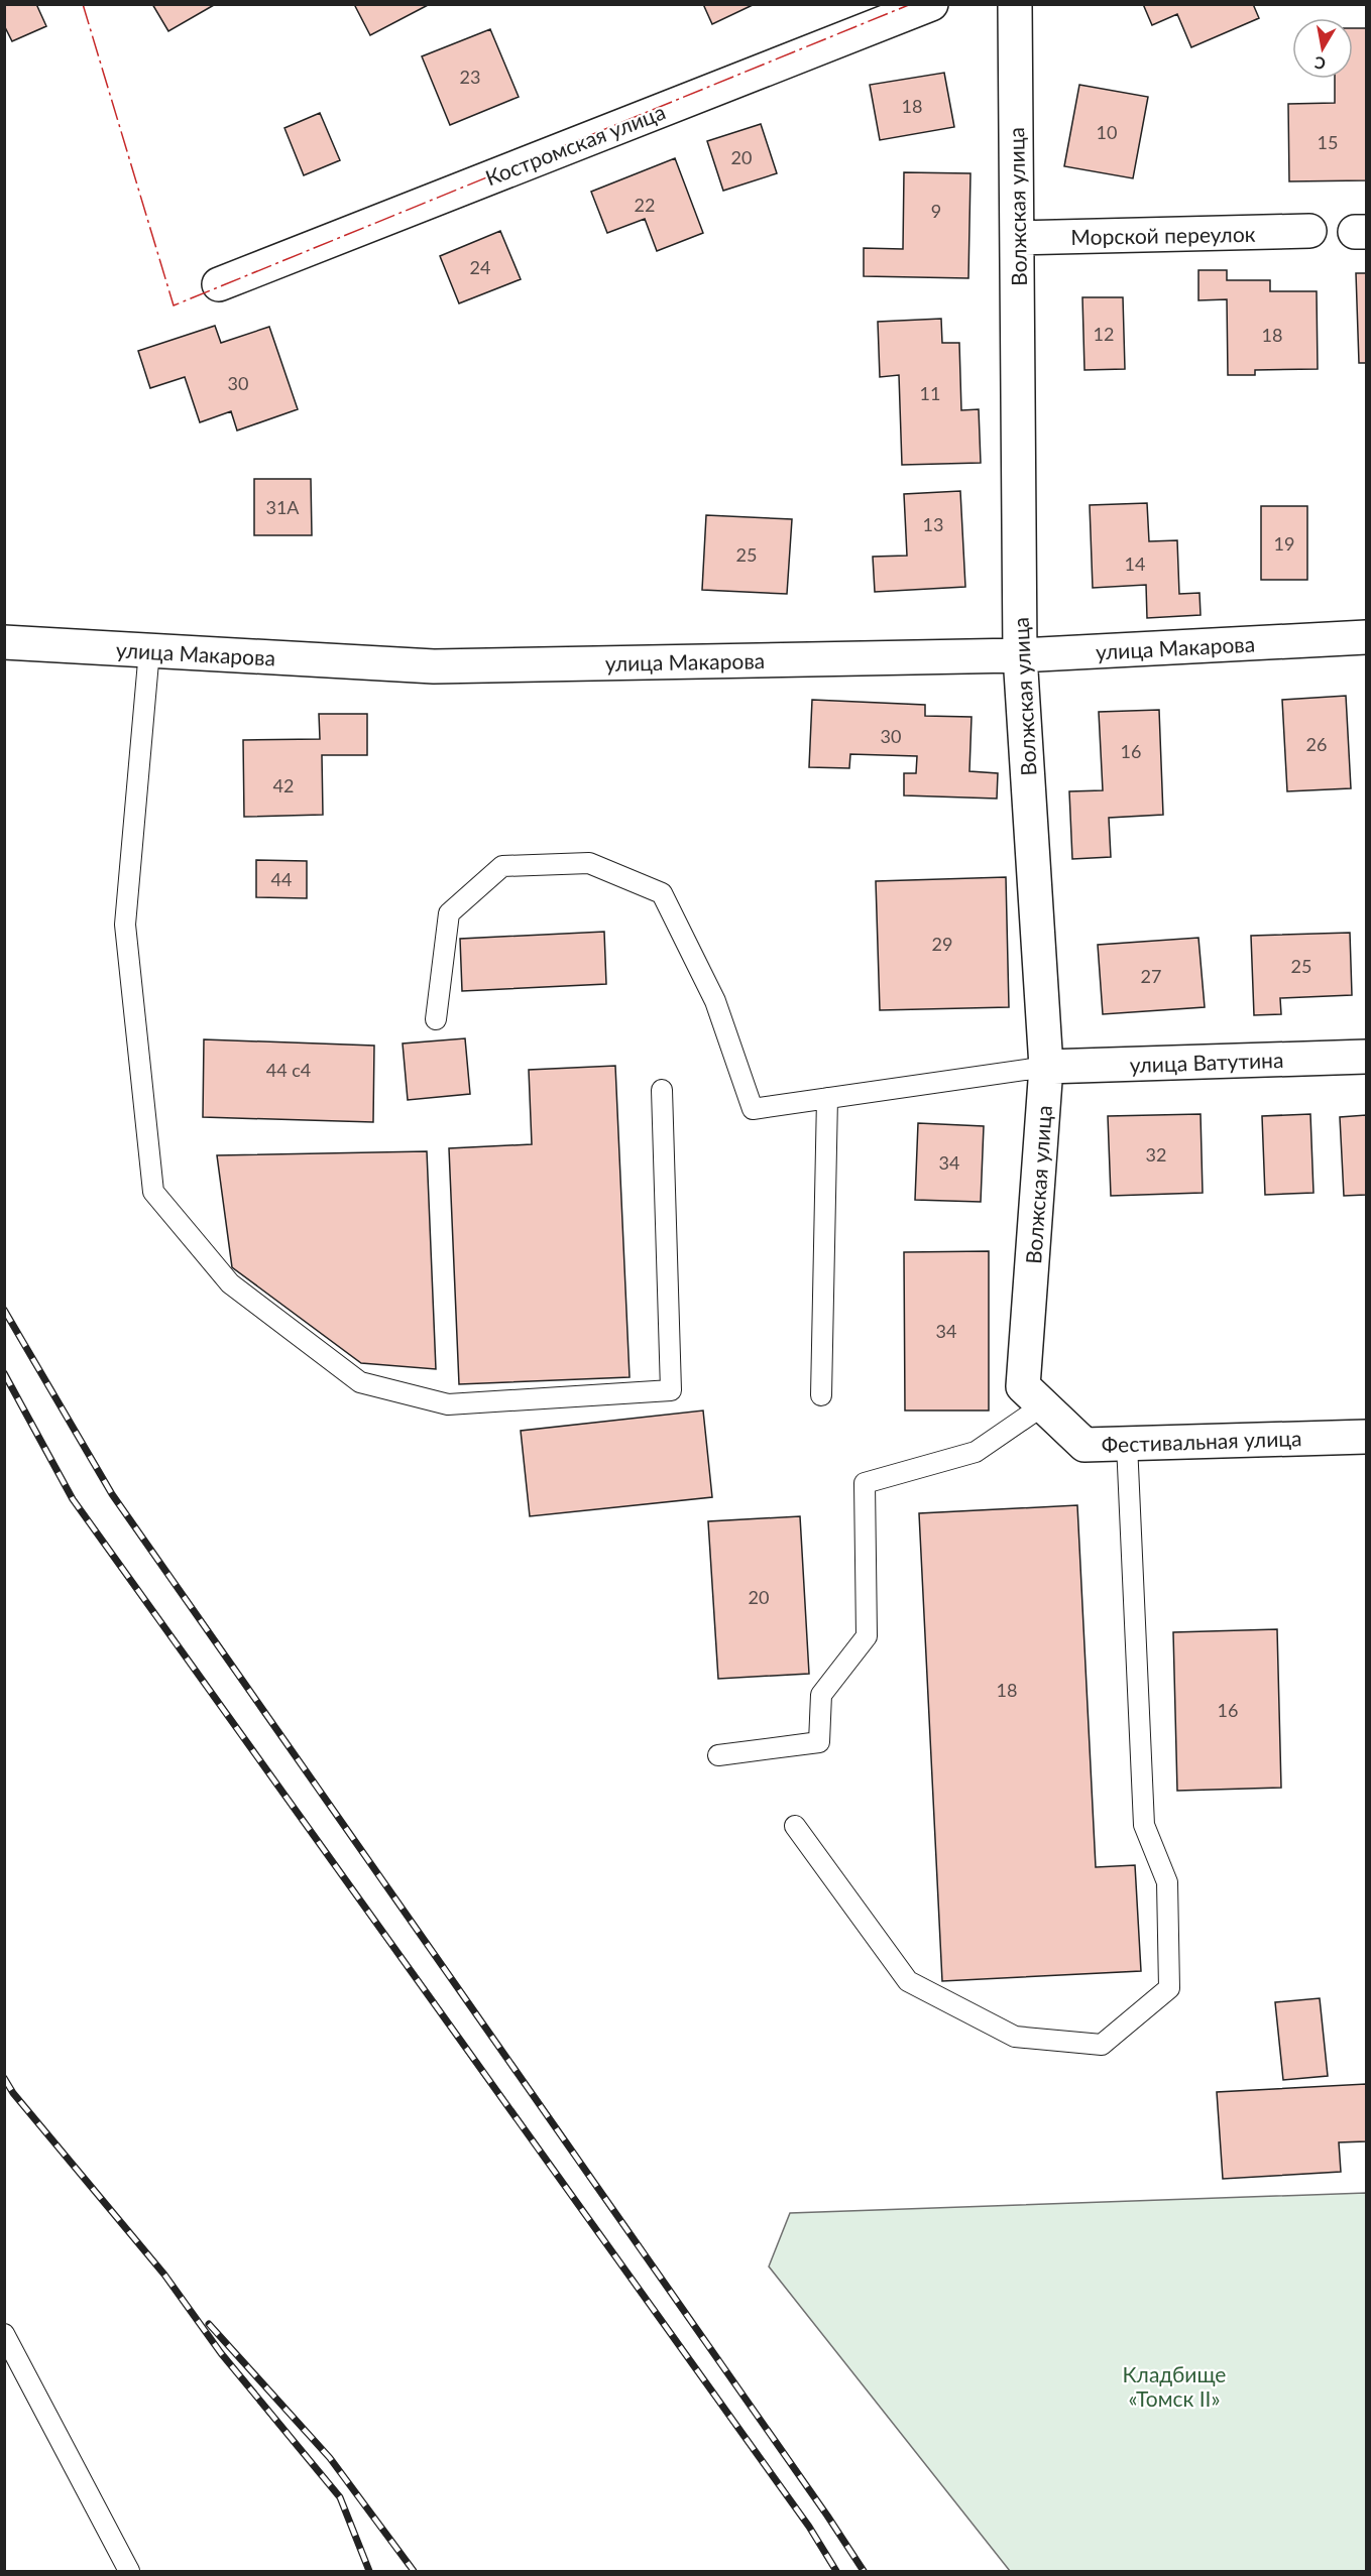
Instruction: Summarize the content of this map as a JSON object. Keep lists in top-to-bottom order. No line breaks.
{"streets":{"street":["Костромская улица","Волжская улица","Морской переулок","улица Макарова","улица Ватутина","Фестивальная улица"]},"crossings":[["Волжская улица","Морской переулок"],["Волжская улица","улица Макарова"],["Волжская улица","улица Ватутина"],["Волжская улица","Фестивальная улица"]],"parks":["Кладбище «Томск II»"],"house_numbers":["23","18","10","15","20","22","9","24","12","18","30","11","31А","13","19","25","14","30","26","16","42","44","29","25","27","44 с4","32","34","34","20","18","16"],"north":"bottom"}
